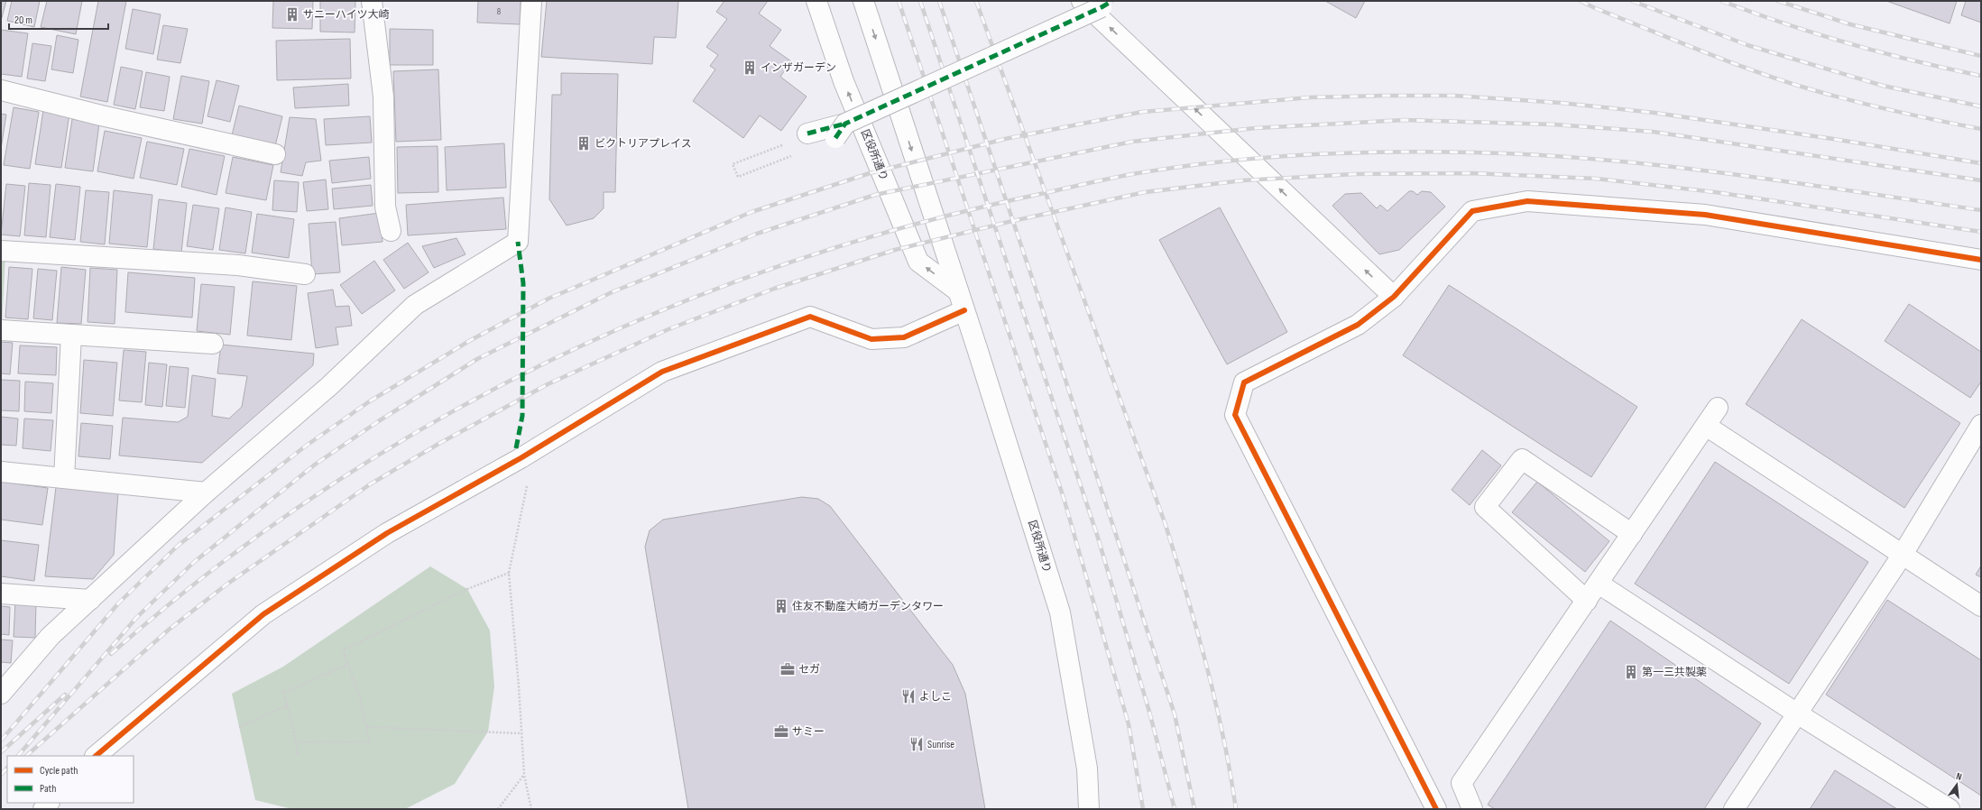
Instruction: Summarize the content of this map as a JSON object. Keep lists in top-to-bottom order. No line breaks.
{"streets":{"street":["区役所通り"]},"places":{"building":["サニーハイツ大崎","インザガーデン","ビクトリアプレイス","住友不動産大崎ガーデンタワー","第一三共製薬"],"office":["セガ","サミー"],"restaurant":["よしこ","Sunrise"]},"house_numbers":["8"],"legend":["Cycle path","Path"],"scale_bar":"20 m","north":"top"}
